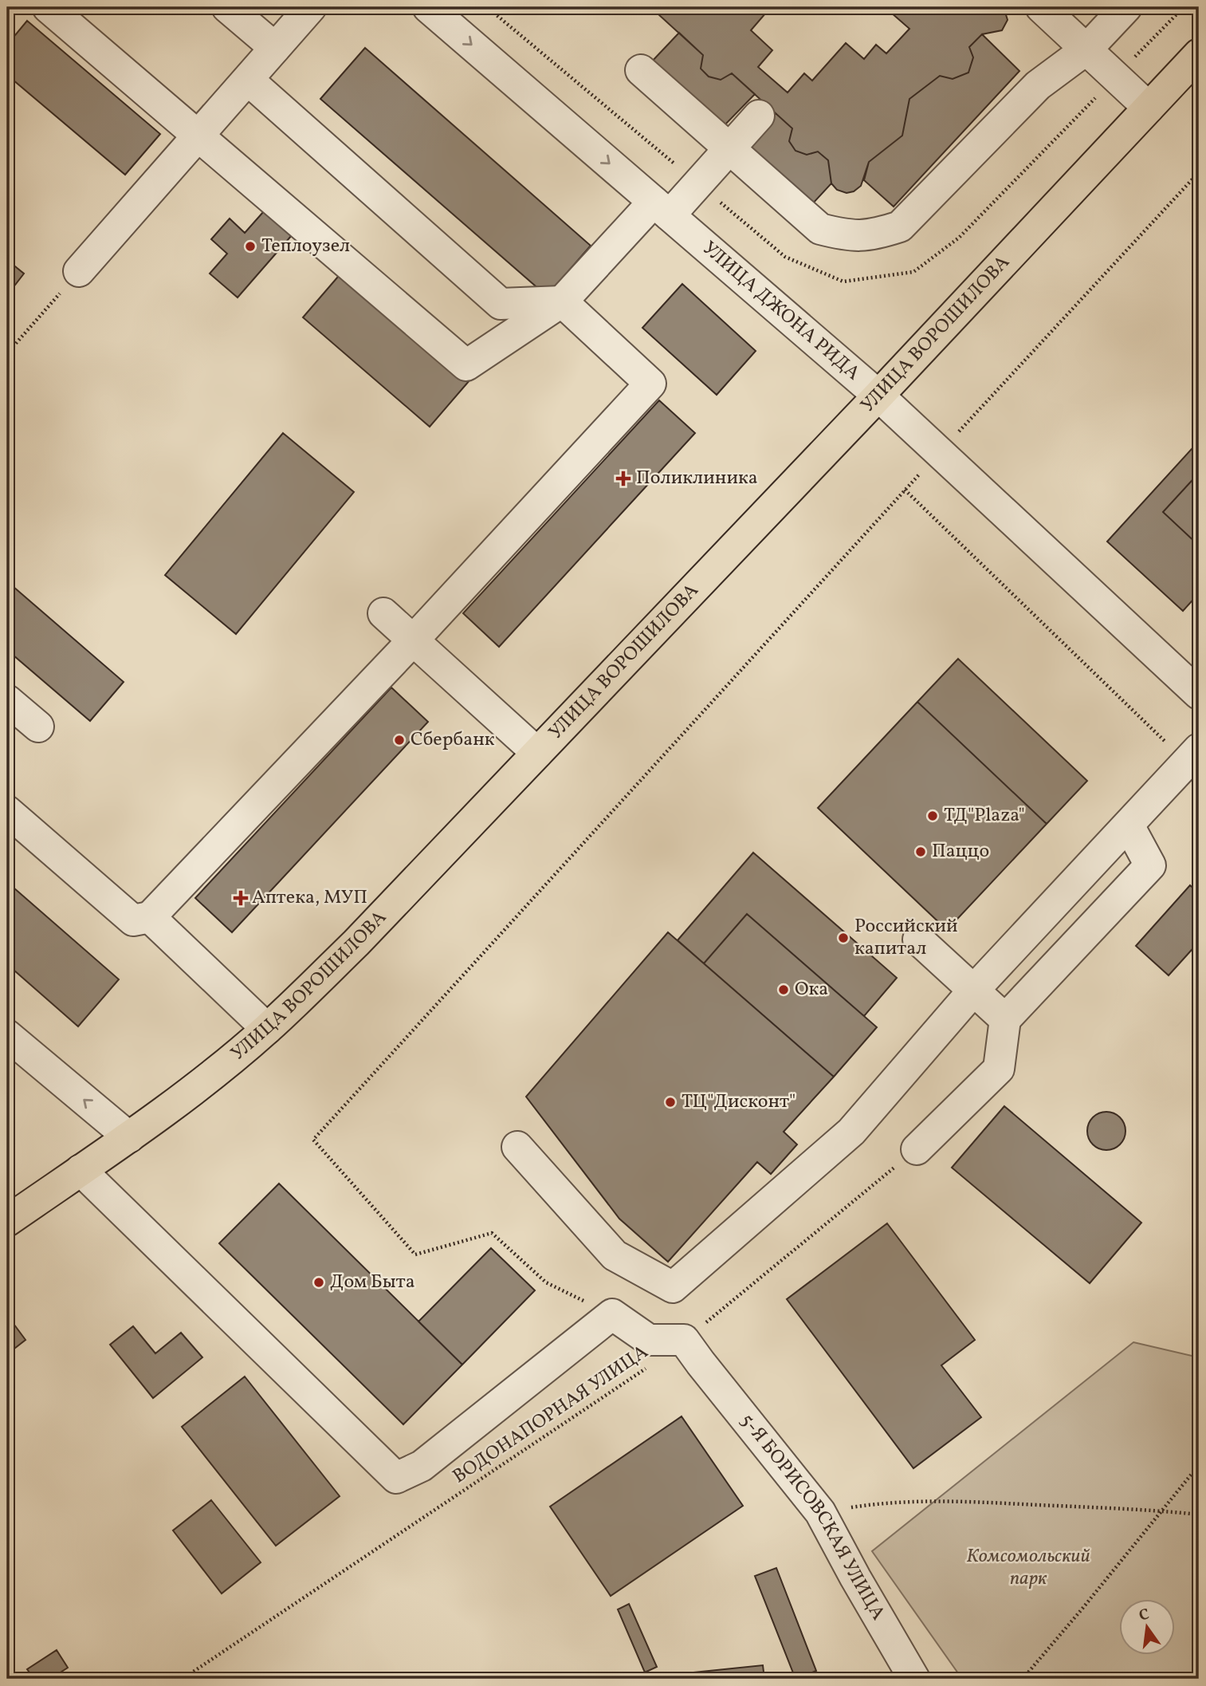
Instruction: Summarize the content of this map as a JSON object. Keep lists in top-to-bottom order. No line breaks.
{"streets":{"main road":["УЛИЦА ВОРОШИЛОВА"],"street":["УЛИЦА ДЖОНА РИДА","5-Я БОРИСОВСКАЯ УЛИЦА"],"path":["ВОДОНАПОРНАЯ УЛИЦА"]},"crossings":[["УЛИЦА ДЖОНА РИДА","УЛИЦА ВОРОШИЛОВА"],["ВОДОНАПОРНАЯ УЛИЦА","5-Я БОРИСОВСКАЯ УЛИЦА"]],"parks":["Комсомольский парк"],"places":{"other":["Теплоузел","Сбербанк","ТД\"Plaza\"","Паццо","Российский капитал","Ока","ТЦ\"Дисконт\"","Дом Быта"],"health":["Поликлиника","Аптека, МУП"]},"north":"top"}
